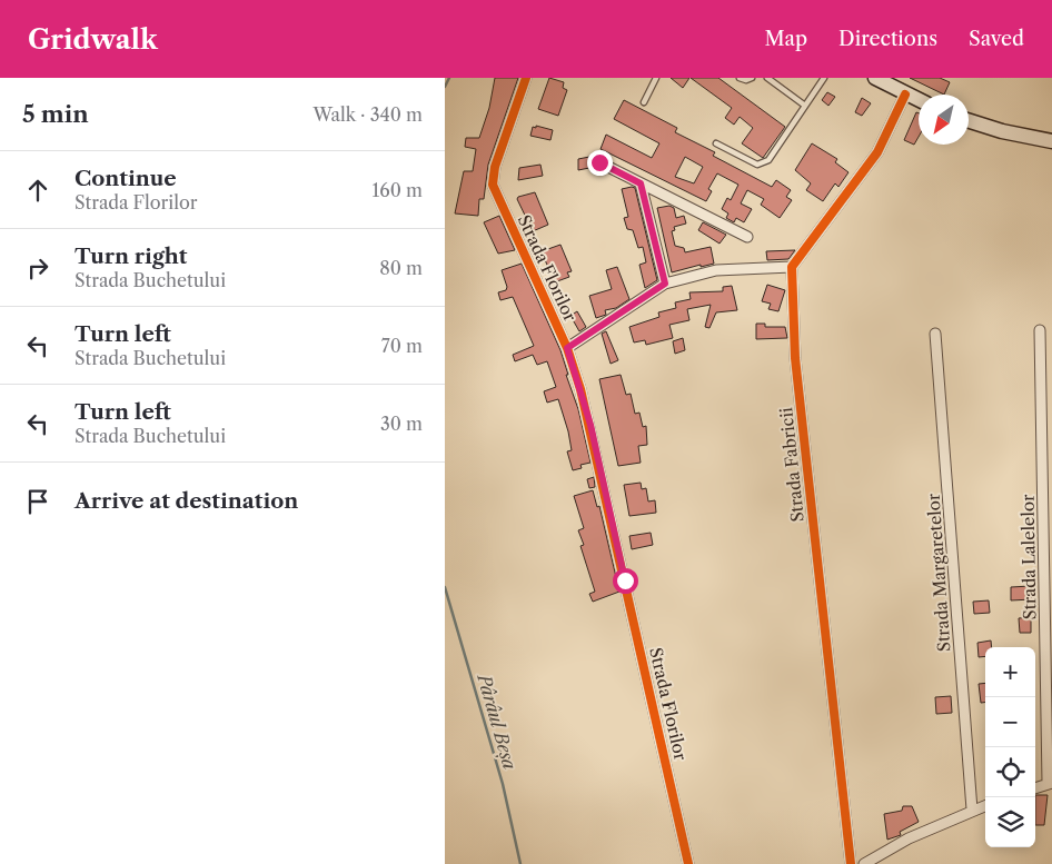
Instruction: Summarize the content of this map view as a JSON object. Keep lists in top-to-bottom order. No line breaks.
{"streets":{"street":["Strada Florilor","Strada Fabricii","Strada Lalelelor","Strada Margaretelor"]},"water":["Pârâul Beșa"],"north":"bottom left","page":{"header":"Gridwalk","nav":["Map","Directions","Saved"],"heading":["5 min","Walk · 340 m"],"list":[["Continue","Strada Florilor","160 m"],["Turn right","Strada Buchetului","80 m"],["Turn left","Strada Buchetului","70 m"],["Turn left","Strada Buchetului","30 m"],"Arrive at destination"],"map_buttons":["+","−"]}}
